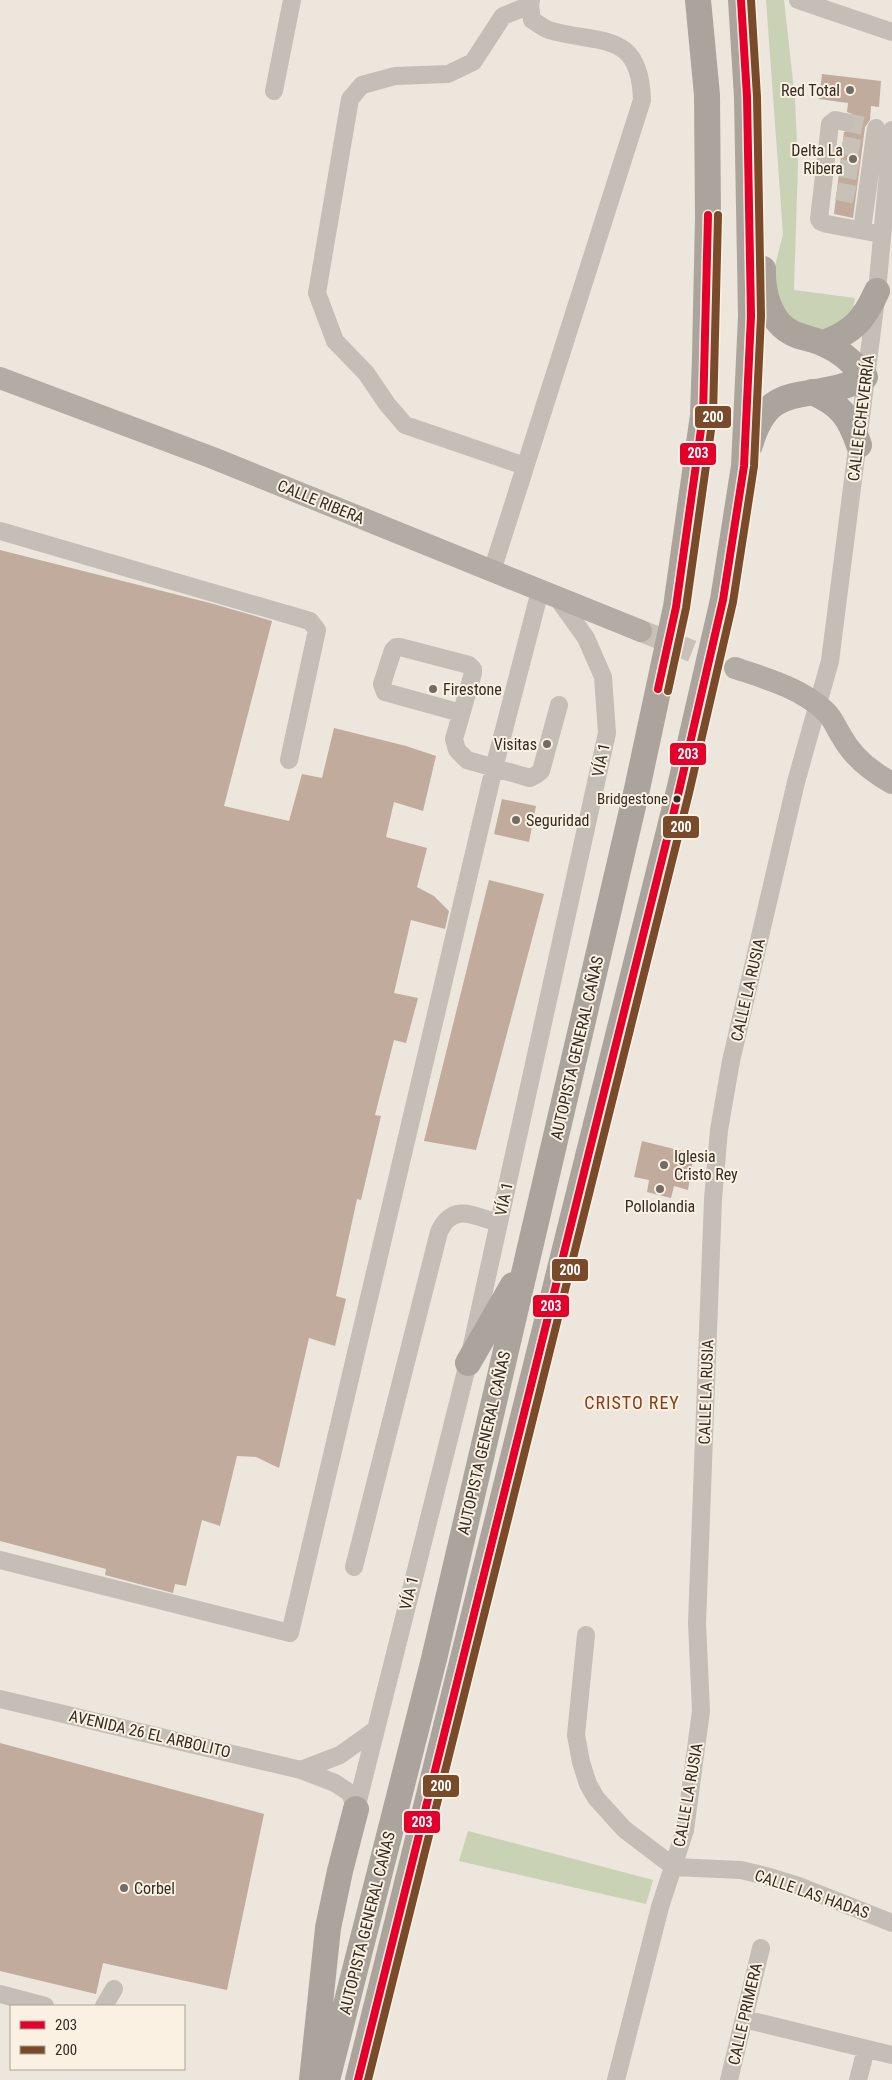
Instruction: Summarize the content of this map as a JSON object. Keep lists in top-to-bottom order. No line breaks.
{"streets":{"highway":["AUTOPISTA GENERAL CAÑAS"],"main road":["CALLE RIBERA"],"street":["CALLE ECHEVERRÍA","VÍA 1","CALLE LA RUSIA","AVENIDA 26 EL ARBOLITO","CALLE LAS HADAS","CALLE PRIMERA"]},"crossings":[["CALLE ECHEVERRÍA","CALLE LA RUSIA"],["CALLE RIBERA","VÍA 1"],["VÍA 1","AVENIDA 26 EL ARBOLITO"],["CALLE LA RUSIA","CALLE LAS HADAS"]],"districts":["CRISTO REY"],"places":["Red Total","Delta La Ribera","Firestone","Visitas","Bridgestone","Seguridad","Iglesia Cristo Rey","Pollolandia","Corbel"],"lines":["transit line 203","transit line 200"],"legend":["203","200"]}
